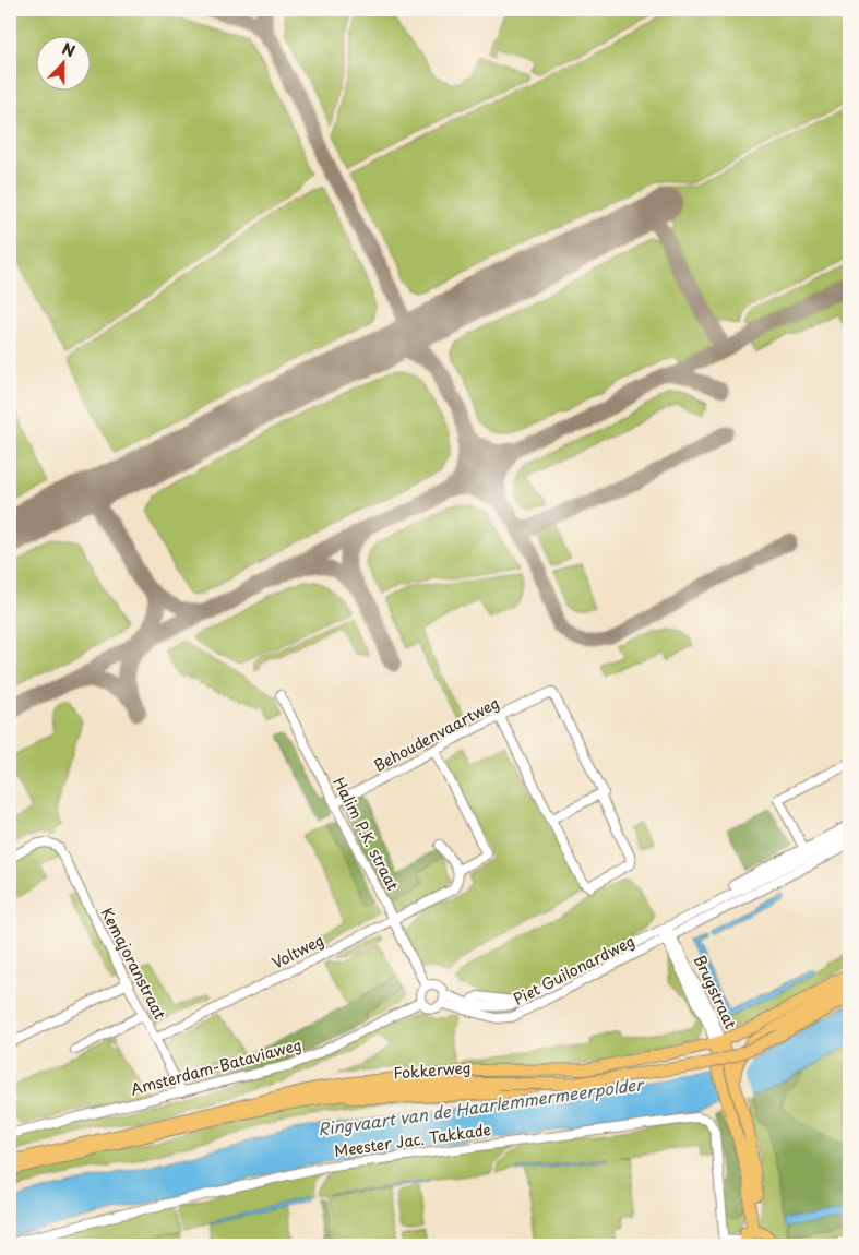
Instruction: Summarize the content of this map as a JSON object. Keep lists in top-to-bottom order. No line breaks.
{"streets":{"main road":["Brugstraat","Fokkerweg"],"street":["Behoudenvaartweg","Halim P.K. straat","Voltweg","Kemajoranstraat","Piet Guilonardweg","Amsterdam-Bataviaweg","Meester Jac. Takkade"]},"crossings":[["Behoudenvaartweg","Halim P.K. straat"],["Halim P.K. straat","Voltweg"],["Halim P.K. straat","Piet Guilonardweg"],["Halim P.K. straat","Amsterdam-Bataviaweg"],["Voltweg","Kemajoranstraat"],["Kemajoranstraat","Amsterdam-Bataviaweg"],["Piet Guilonardweg","Brugstraat"],["Piet Guilonardweg","Amsterdam-Bataviaweg"],["Brugstraat","Fokkerweg"],["Brugstraat","Meester Jac. Takkade"]],"water":["Ringvaart van de Haarlemmermeerpolder"],"north":"top"}
